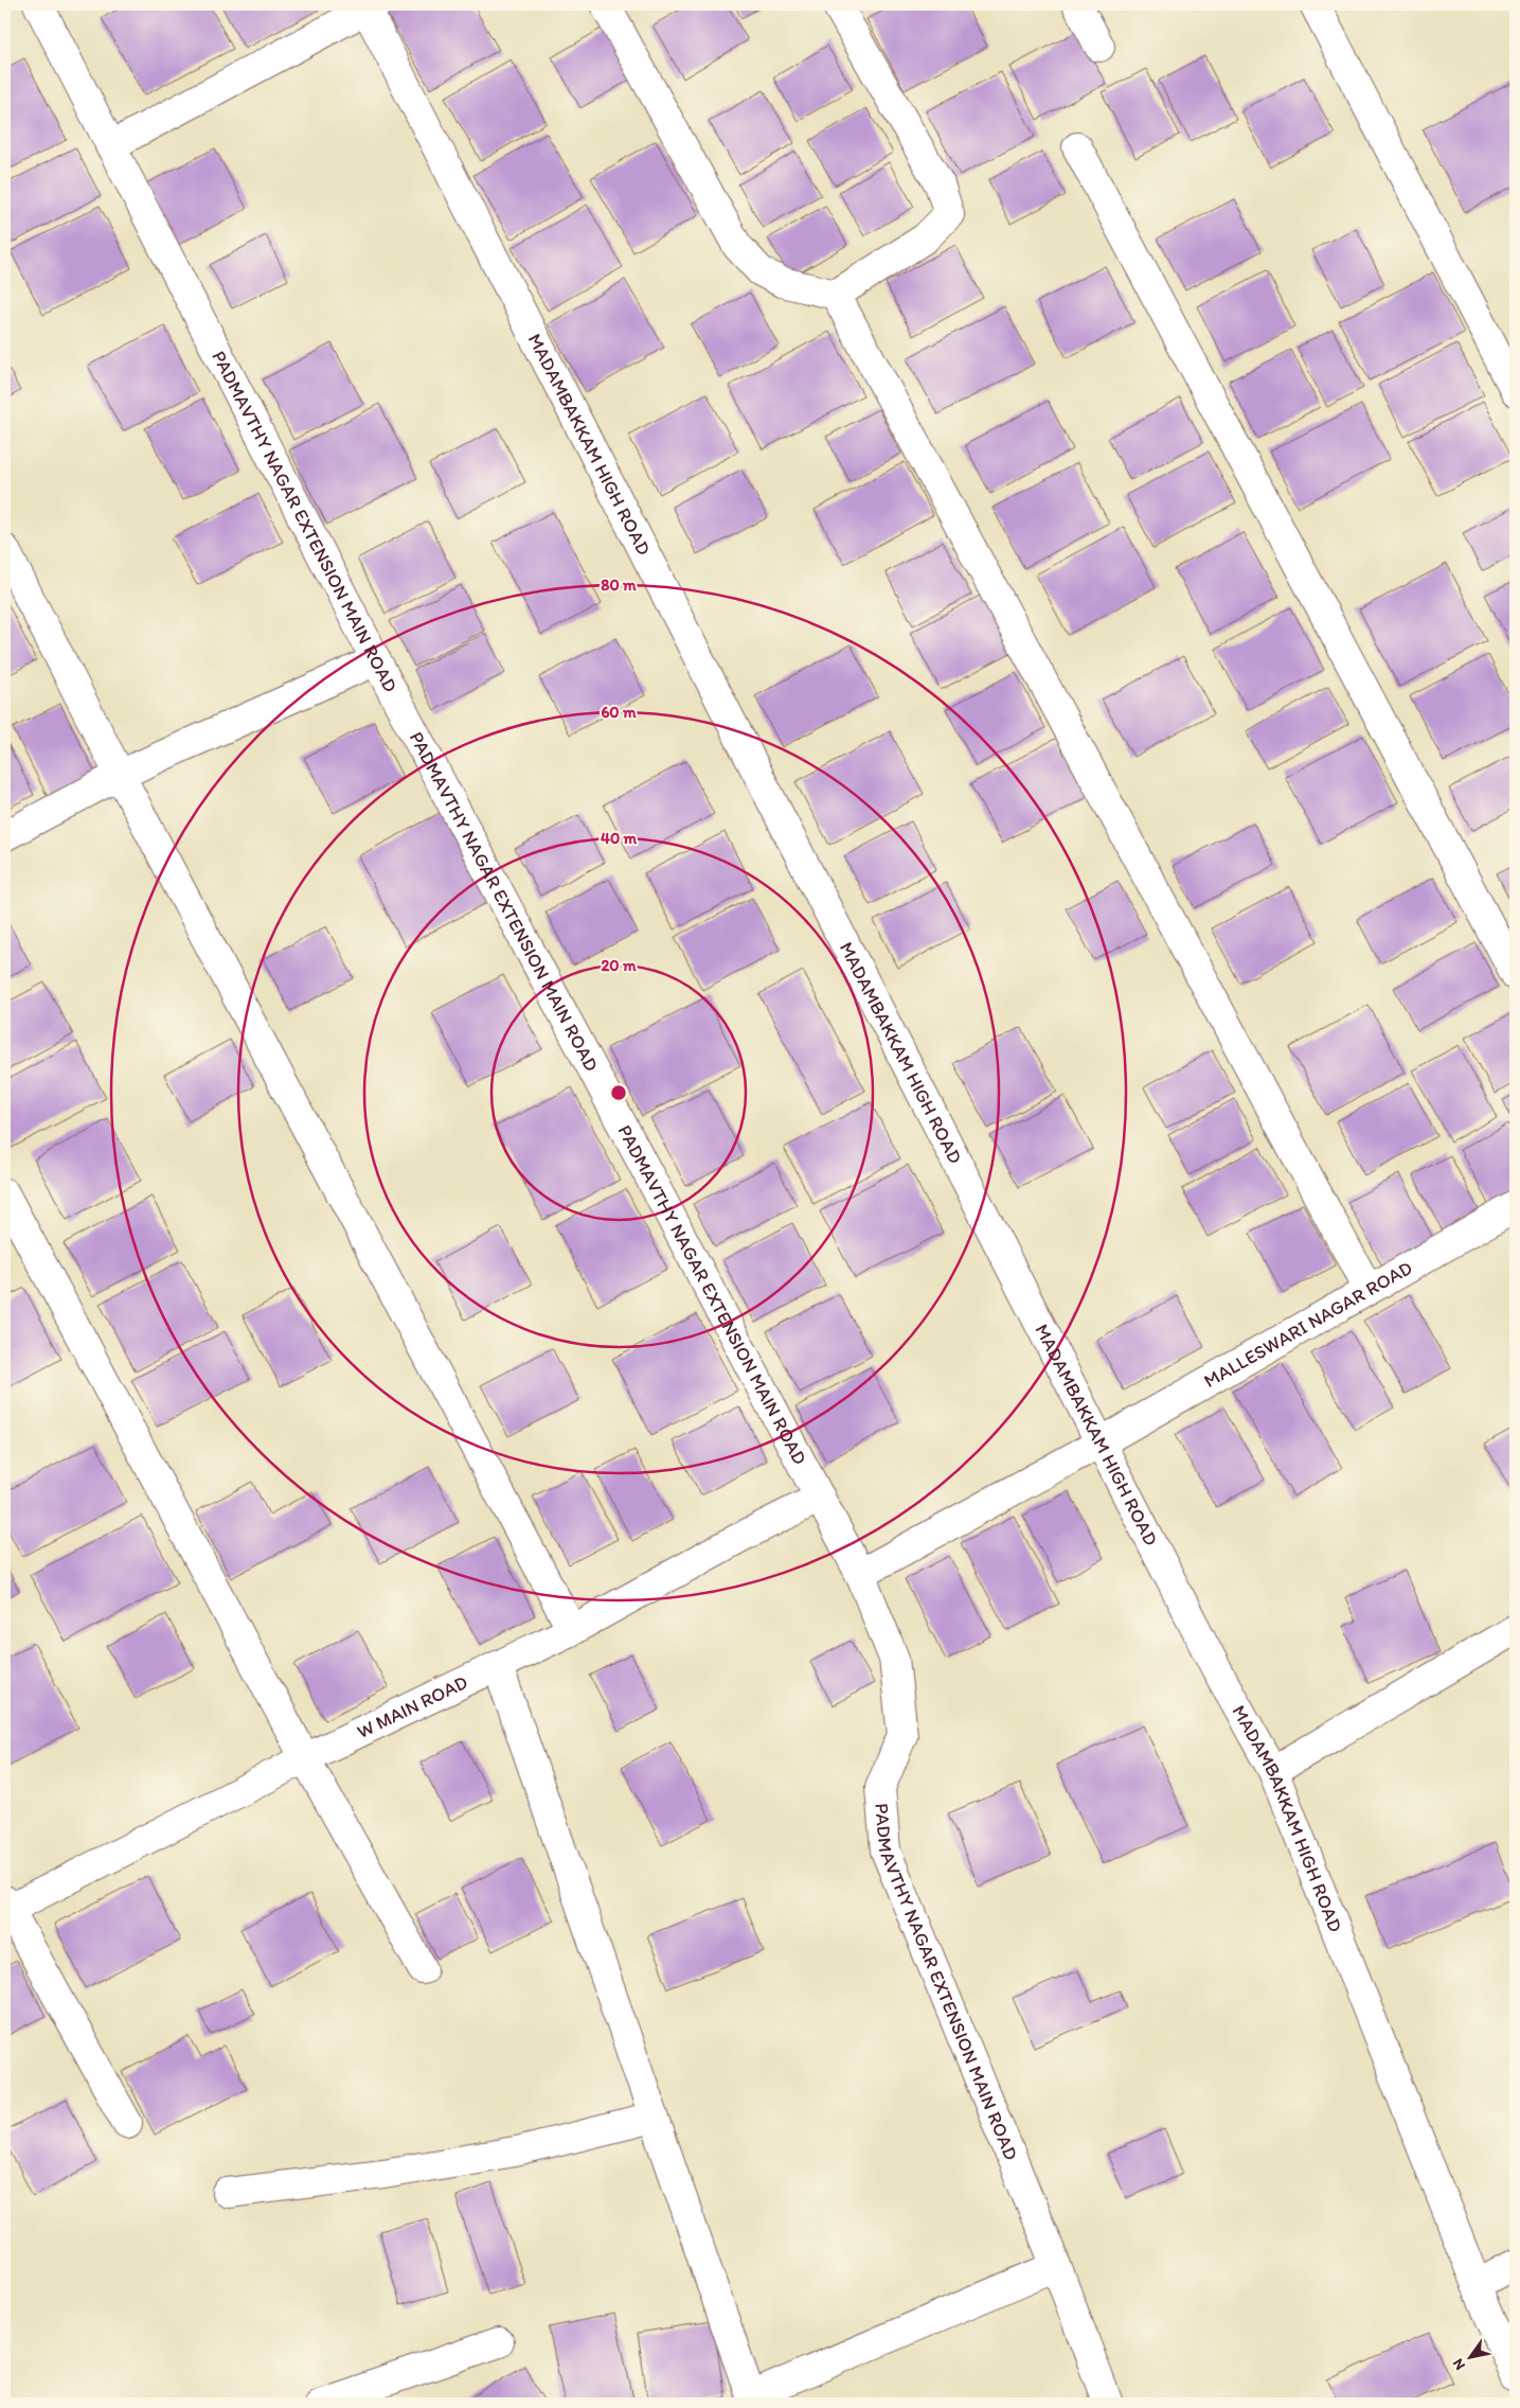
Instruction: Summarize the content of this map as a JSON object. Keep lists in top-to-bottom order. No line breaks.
{"streets":{"street":["MADAMBAKKAM HIGH ROAD","PADMAVTHY NAGAR EXTENSION MAIN ROAD","MALLESWARI NAGAR ROAD","W MAIN ROAD"]},"crossings":[["MADAMBAKKAM HIGH ROAD","PADMAVTHY NAGAR EXTENSION MAIN ROAD"],["MADAMBAKKAM HIGH ROAD","MALLESWARI NAGAR ROAD"],["PADMAVTHY NAGAR EXTENSION MAIN ROAD","MALLESWARI NAGAR ROAD"],["PADMAVTHY NAGAR EXTENSION MAIN ROAD","W MAIN ROAD"]],"north":"bottom left","rings":["80 m","60 m","40 m","20 m"]}
